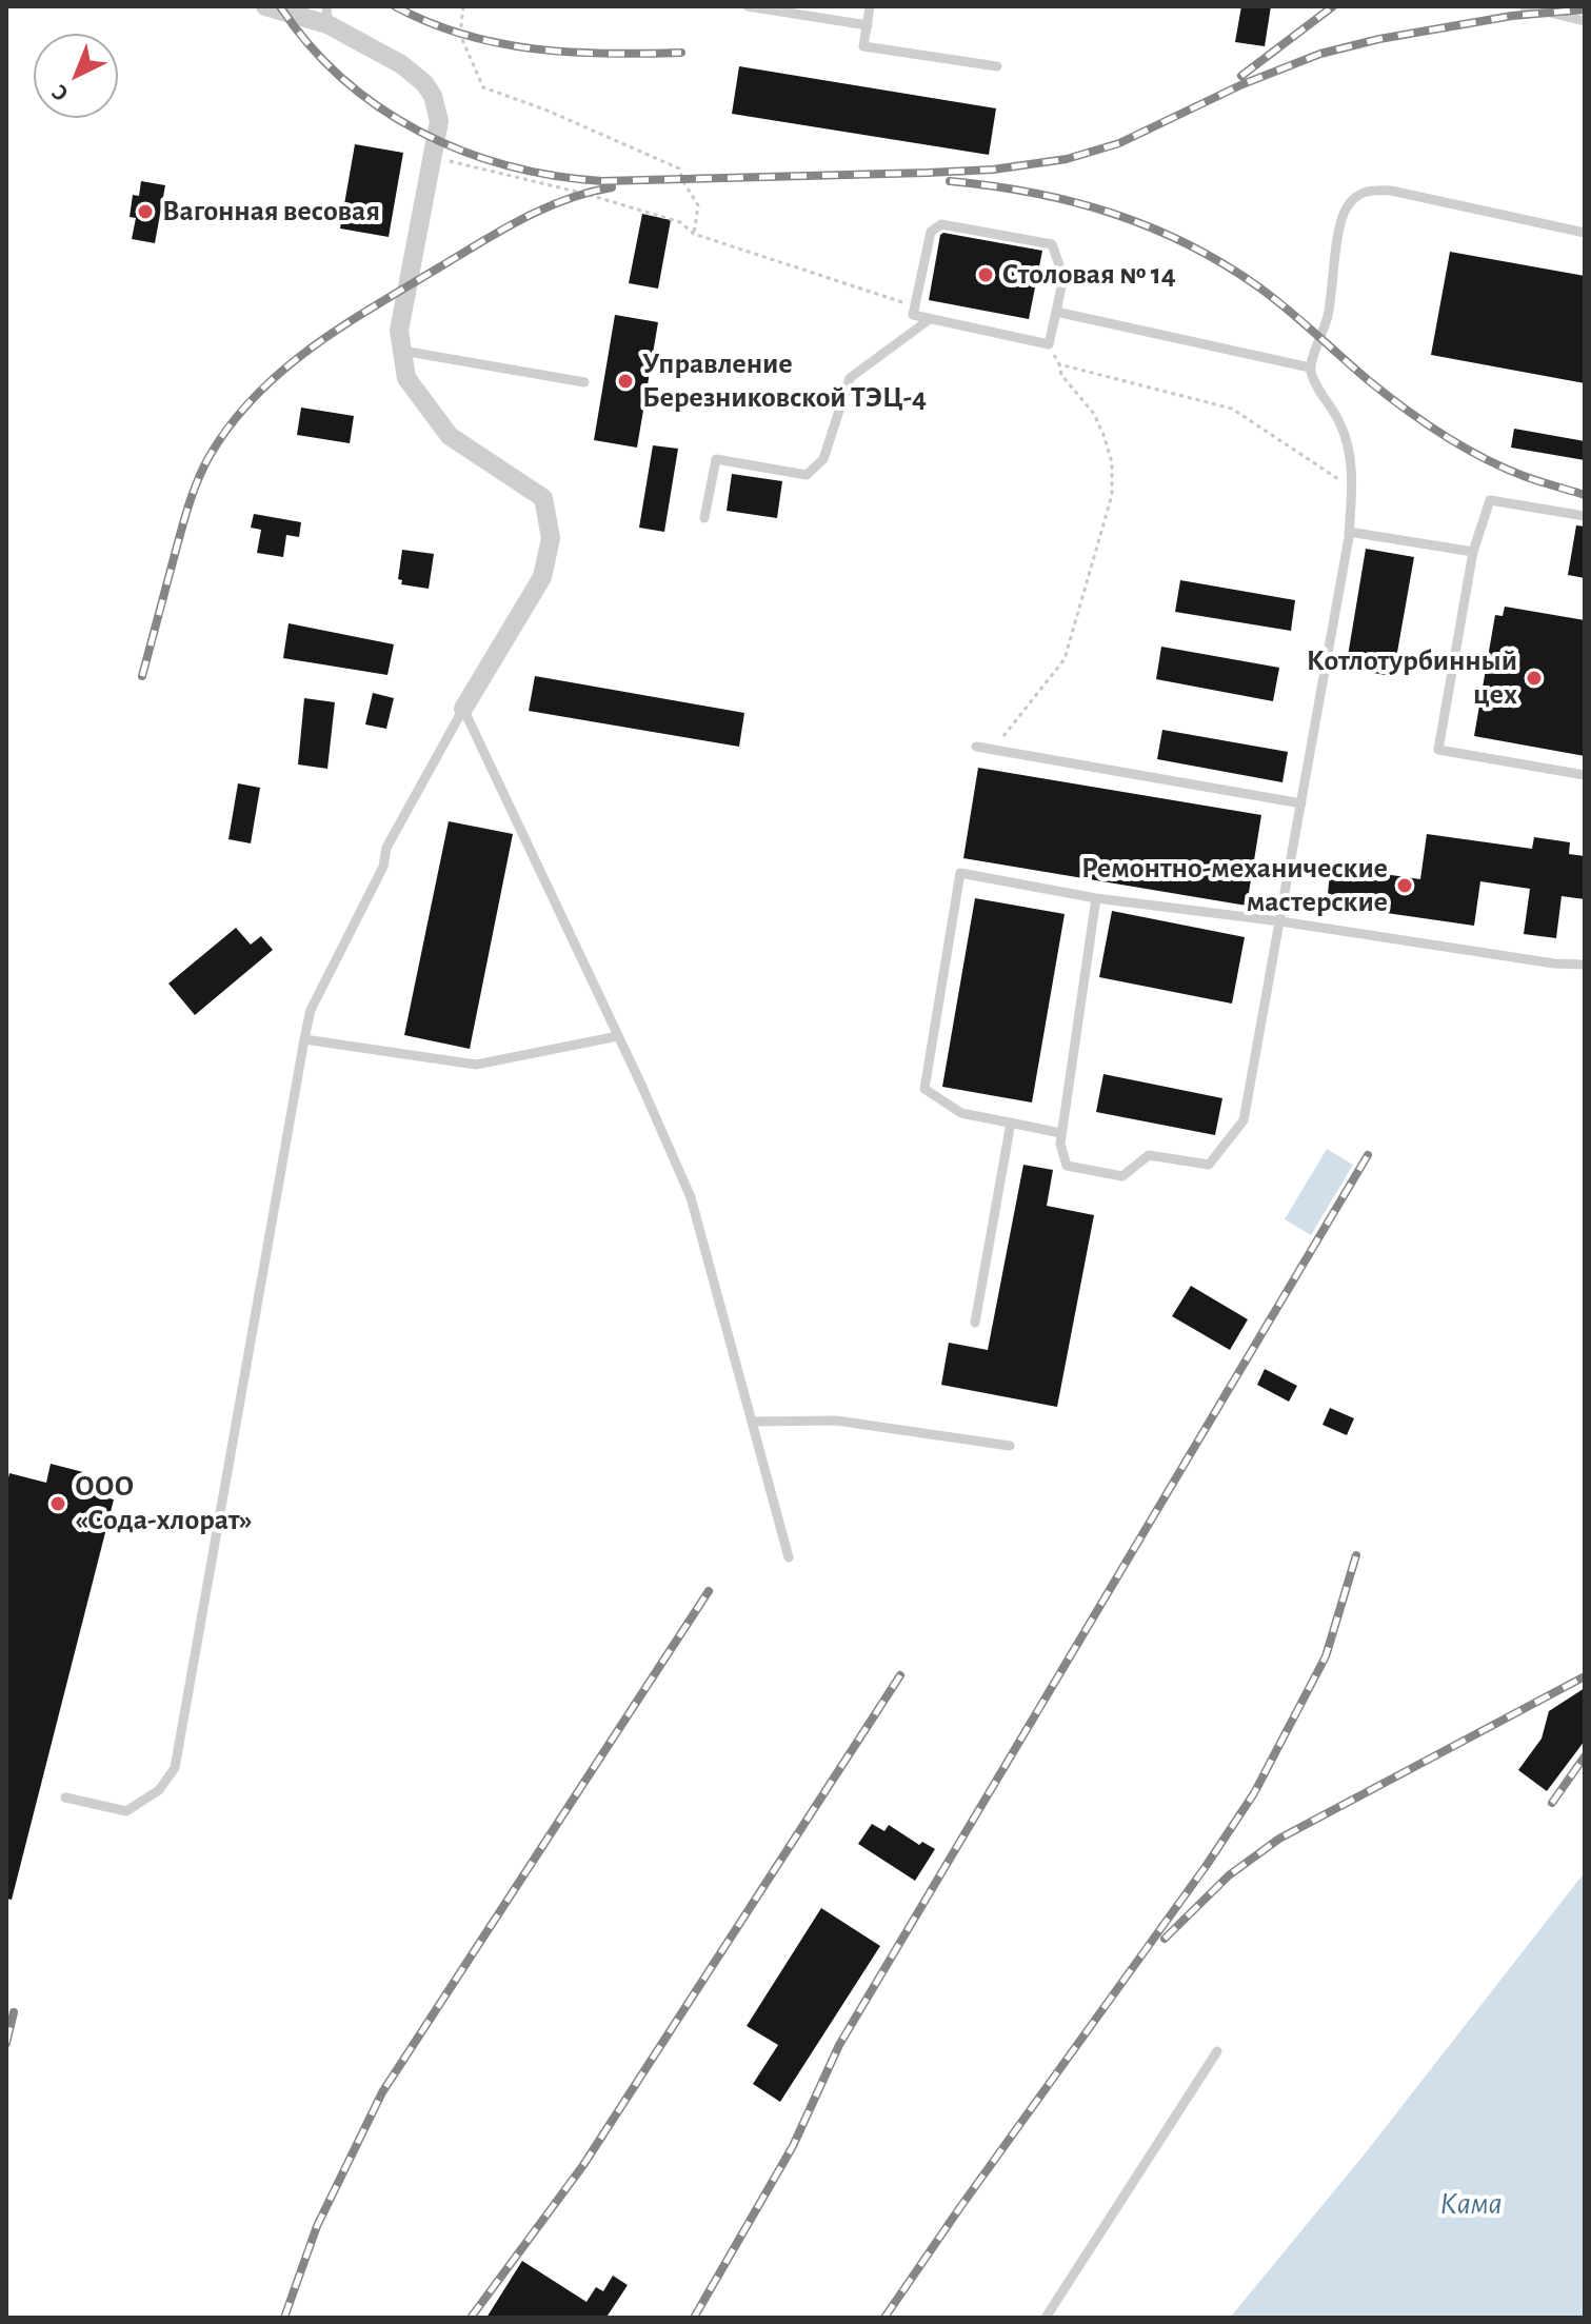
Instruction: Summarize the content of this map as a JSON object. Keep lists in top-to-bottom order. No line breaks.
{"water":["Кама"],"places":["Вагонная весовая","Cтоловая № 14","Управление Березниковской ТЭЦ-4","Котлотурбинный цех","Ремонтно-механические мастерские","ООО «Сода-хлорат»"],"north":"bottom left"}
